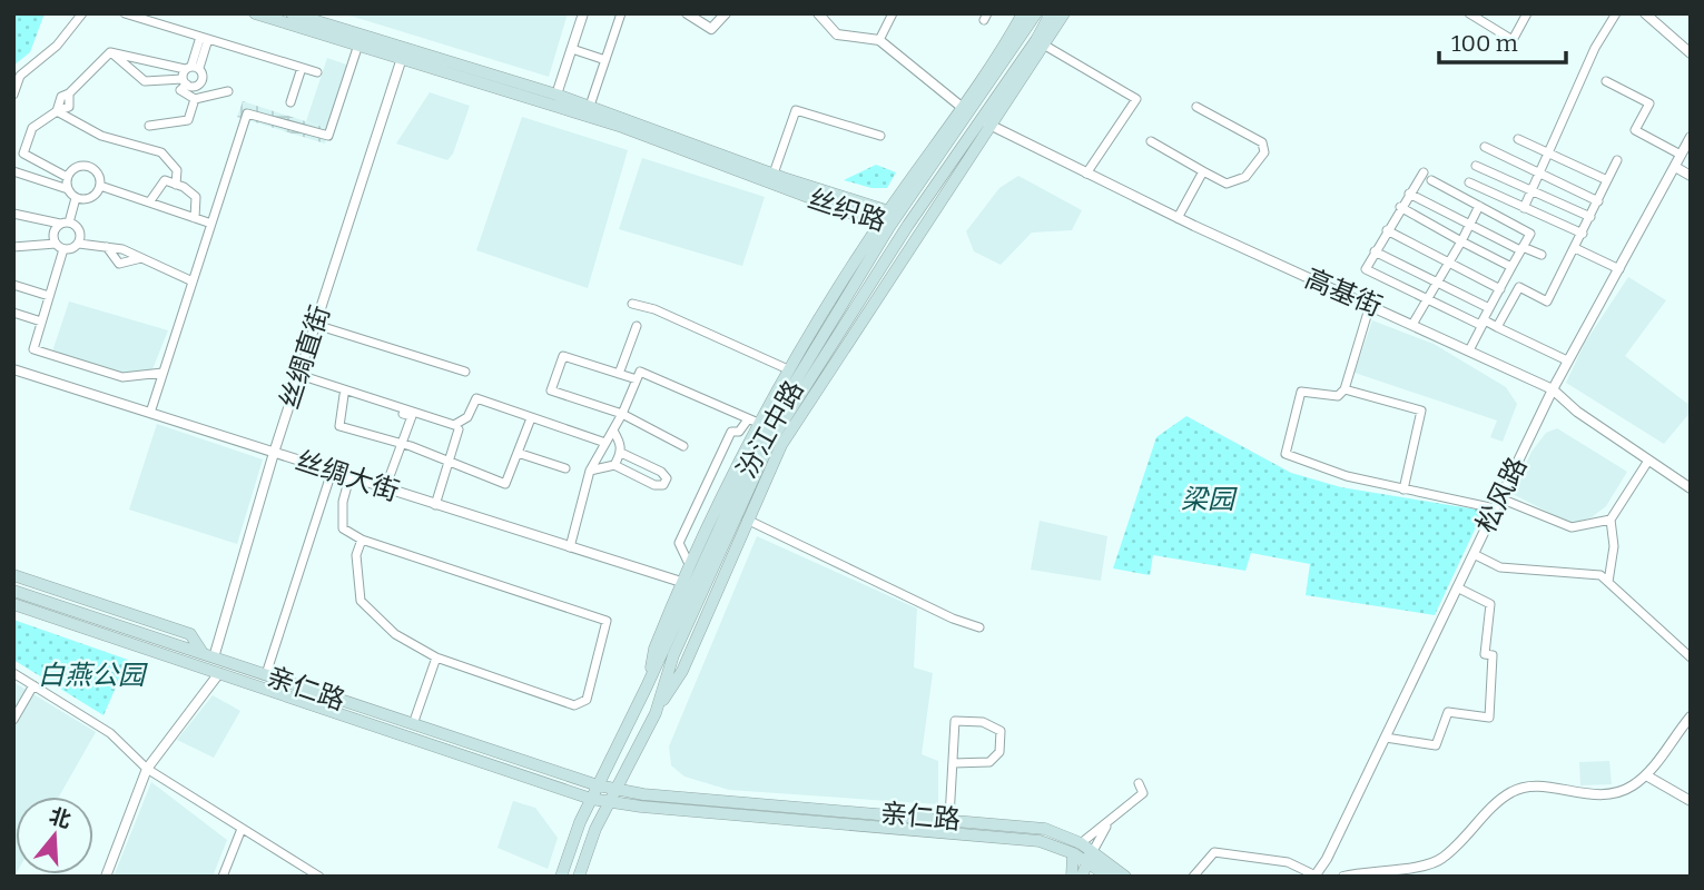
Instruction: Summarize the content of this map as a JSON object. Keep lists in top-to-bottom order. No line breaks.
{"streets":{"main road":["丝织路","汾江中路","亲仁路"],"street":["高基街","丝绸直街","丝绸大街","松风路"]},"crossings":[["丝织路","汾江中路"],["高基街","汾江中路"],["高基街","松风路"],["丝绸直街","丝绸大街"],["丝绸直街","亲仁路"],["汾江中路","亲仁路"]],"parks":["梁园","白燕公园"],"scale_bar":"100 m","north":"top"}
